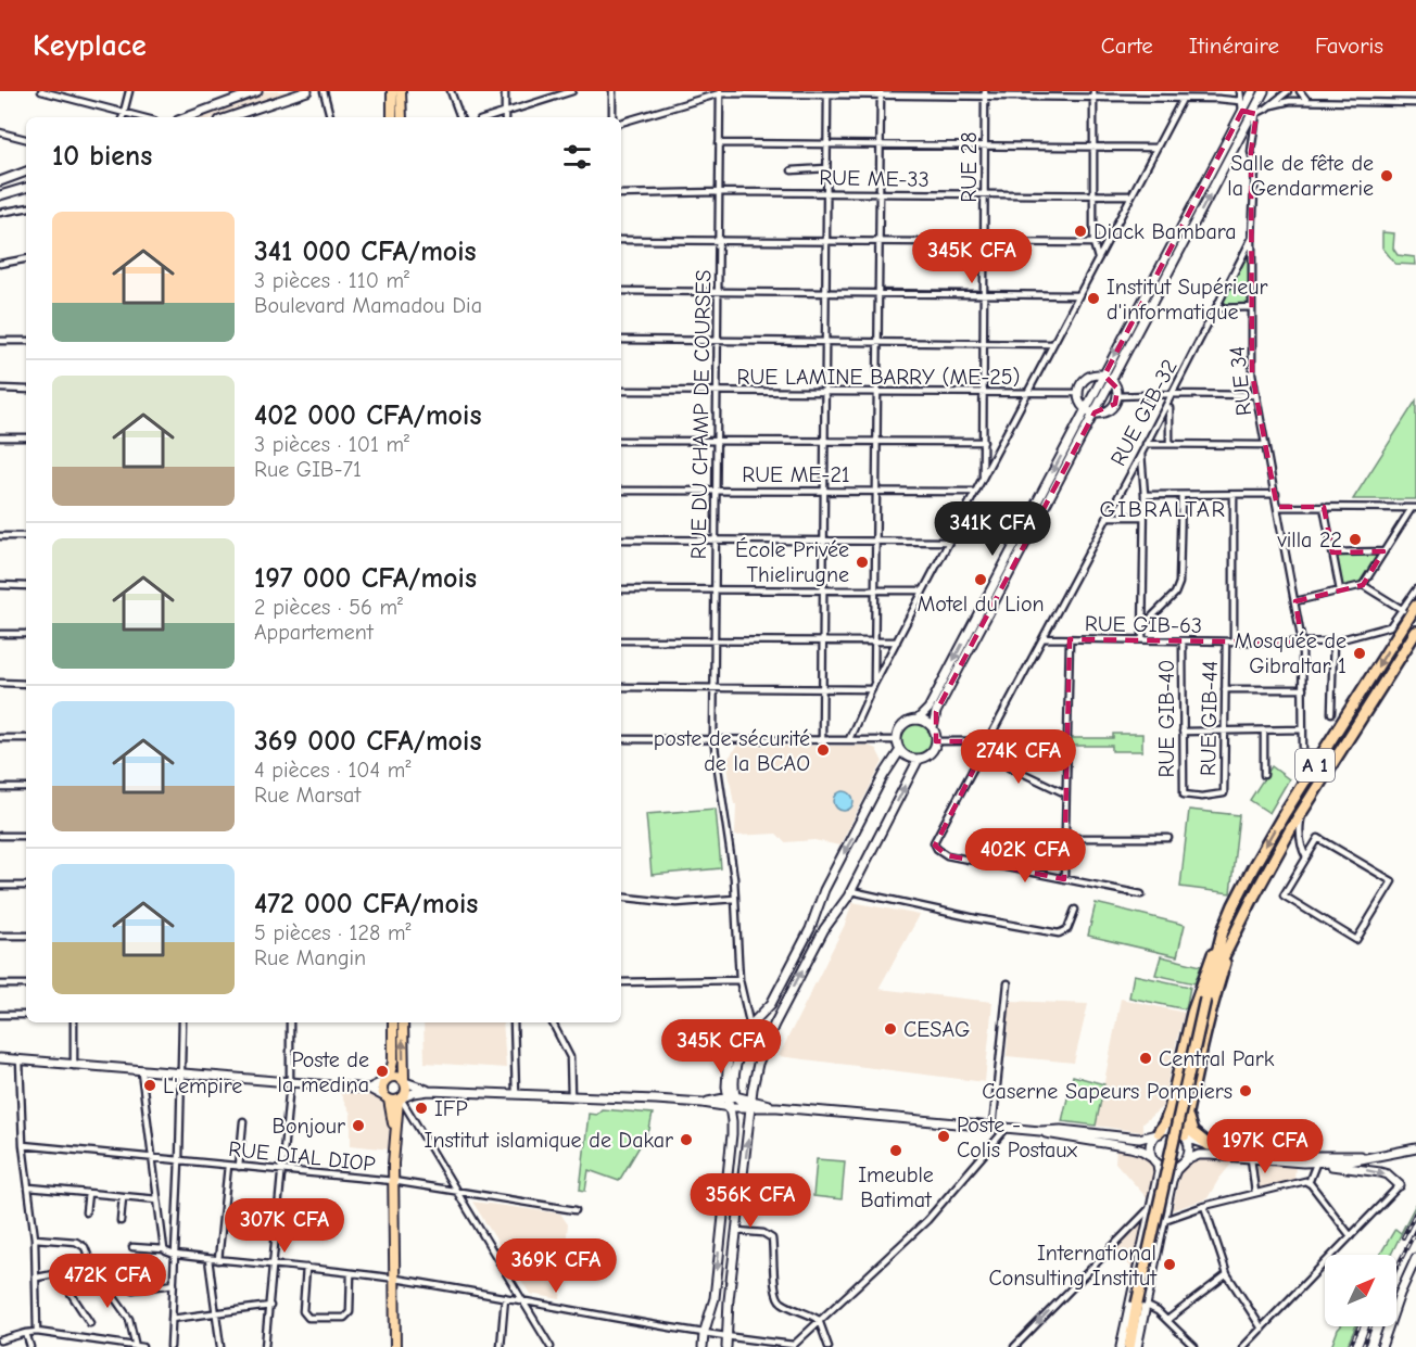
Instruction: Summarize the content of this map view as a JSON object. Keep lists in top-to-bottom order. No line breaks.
{"streets":{"highway":["A 1"],"street":["RUE 28","RUE ME-33","RUE LAMINE BARRY (ME-25)","RUE 34","RUE GIB-32","RUE DU CHAMP DE COURSES","RUE ME-21","RUE GIB-63","RUE GIB-40","RUE GIB-44","RUE DIAL DIOP"]},"crossings":[["RUE 28","RUE ME-33"],["RUE 28","RUE LAMINE BARRY (ME-25)"],["RUE ME-33","RUE DU CHAMP DE COURSES"],["RUE LAMINE BARRY (ME-25)","RUE DU CHAMP DE COURSES"],["RUE 34","RUE GIB-32"],["RUE 34","RUE GIB-63"],["RUE GIB-32","RUE GIB-63"],["RUE DU CHAMP DE COURSES","RUE ME-21"],["RUE GIB-63","RUE GIB-40"],["RUE GIB-63","RUE GIB-44"],["RUE GIB-40","RUE GIB-44"]],"districts":["GIBRALTAR"],"places":["Salle de fête de la Gendarmerie","Diack Bambara","Institut Supérieur d'informatique","villa 22","École Privée Thielirugne","Motel du Lion","Mosquée de Gibraltar 1","poste de sécurité de la BCAO","CESAG","Central Park","Poste de la medina","L'empire","Caserne Sapeurs Pompiers","IFP","Bonjour","Poste - Colis Postaux","Institut islamique de Dakar","Imeuble Batimat","International Consulting Institut"],"north":"top right","page":{"header":"Keyplace","nav":["Carte","Itinéraire","Favoris"],"heading":"10 biens","list":[{"name":"341 000 CFA/mois","note":"3 pièces · 110 m² · Boulevard Mamadou Dia"},{"name":"402 000 CFA/mois","note":"3 pièces · 101 m² · Rue GIB-71"},{"name":"197 000 CFA/mois","note":"2 pièces · 56 m² · Appartement"},{"name":"369 000 CFA/mois","note":"4 pièces · 104 m² · Rue Marsat"},{"name":"472 000 CFA/mois","note":"5 pièces · 128 m² · Rue Mangin"}],"price":["345K CFA","341K CFA","274K CFA","402K CFA","345K CFA","197K CFA","356K CFA","307K CFA","369K CFA","472K CFA"]}}
